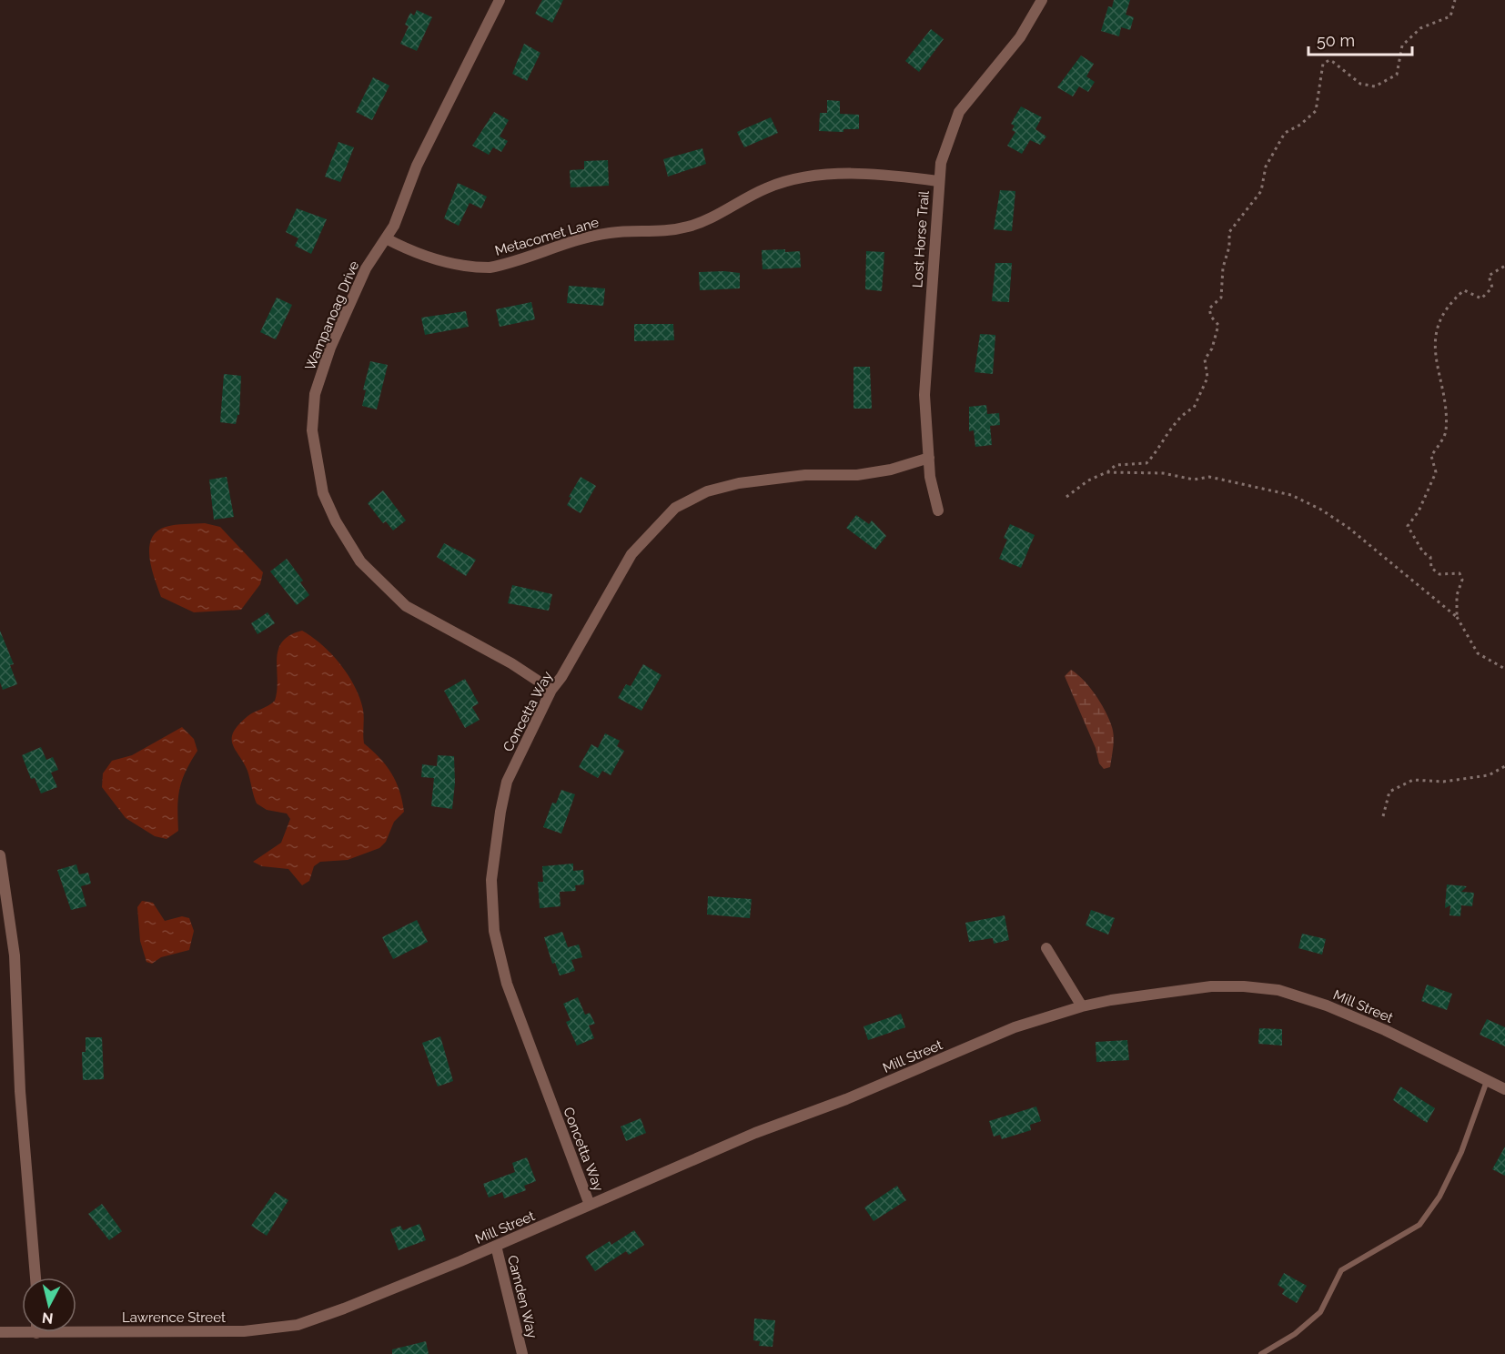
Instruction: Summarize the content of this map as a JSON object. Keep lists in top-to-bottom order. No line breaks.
{"streets":{"street":["Metacomet Lane","Lost Horse Trail","Wampanoag Drive","Concetta Way","Mill Street","Camden Way","Lawrence Street"]},"crossings":[["Metacomet Lane","Lost Horse Trail"],["Metacomet Lane","Wampanoag Drive"],["Lost Horse Trail","Concetta Way"],["Wampanoag Drive","Concetta Way"],["Concetta Way","Mill Street"],["Mill Street","Camden Way"],["Mill Street","Lawrence Street"]],"scale_bar":"50 m","north":"bottom"}
